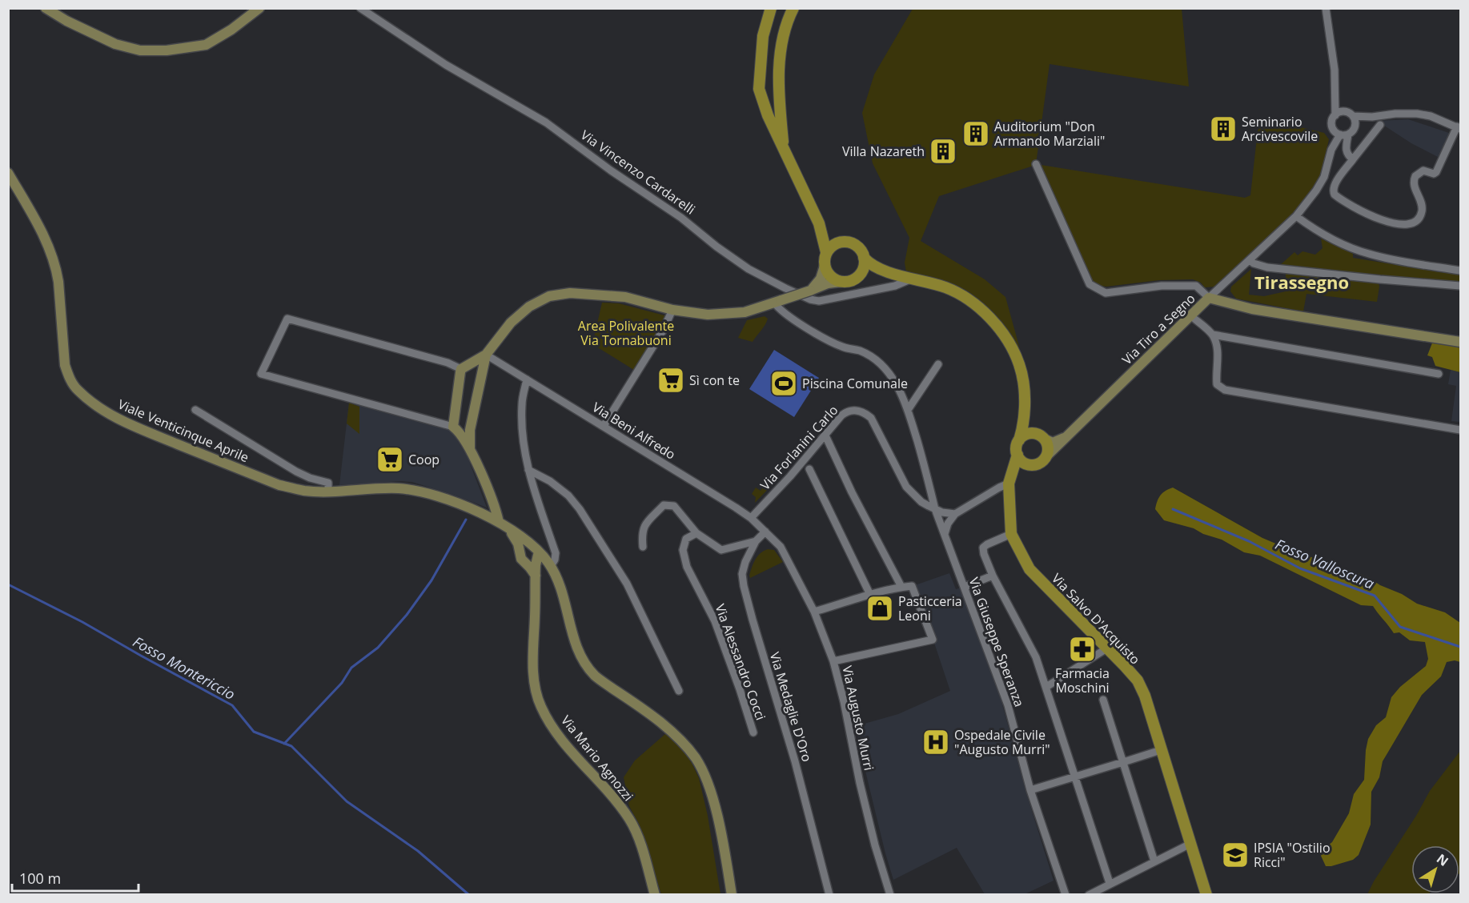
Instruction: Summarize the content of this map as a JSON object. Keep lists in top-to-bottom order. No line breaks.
{"streets":{"main road":["Via Tiro a Segno","Viale Venticinque Aprile","Via Salvo D'Acquisto","Via Mario Agnozzi"],"street":["Via Vincenzo Cardarelli","Via Beni Alfredo","Via Forlanini Carlo","Via Giuseppe Speranza","Via Alessandro Cocci","Via Medaglie D'Oro","Via Augusto Murri"]},"crossings":[["Viale Venticinque Aprile","Via Mario Agnozzi"],["Via Beni Alfredo","Via Forlanini Carlo"],["Via Beni Alfredo","Via Medaglie D'Oro"],["Via Beni Alfredo","Via Augusto Murri"],["Via Forlanini Carlo","Via Giuseppe Speranza"],["Via Medaglie D'Oro","Via Augusto Murri"]],"districts":["Tirassegno"],"water":["Fosso Valloscura","Fosso Montericcio"],"parks":["Area Polivalente Via Tornabuoni"],"places":{"building":["Seminario Arcivescovile","Auditorium \"Don Armando Marziali\"","Villa Nazareth"],"supermarket":["Sì con te","Coop"],"sports":["Piscina Comunale"],"shop":["Pasticceria Leoni"],"pharmacy":["Farmacia Moschini"],"hospital":["Ospedale Civile \"Augusto Murri\""],"school or university":["IPSIA \"Ostilio Ricci\""]},"scale_bar":"100 m","north":"top right"}
